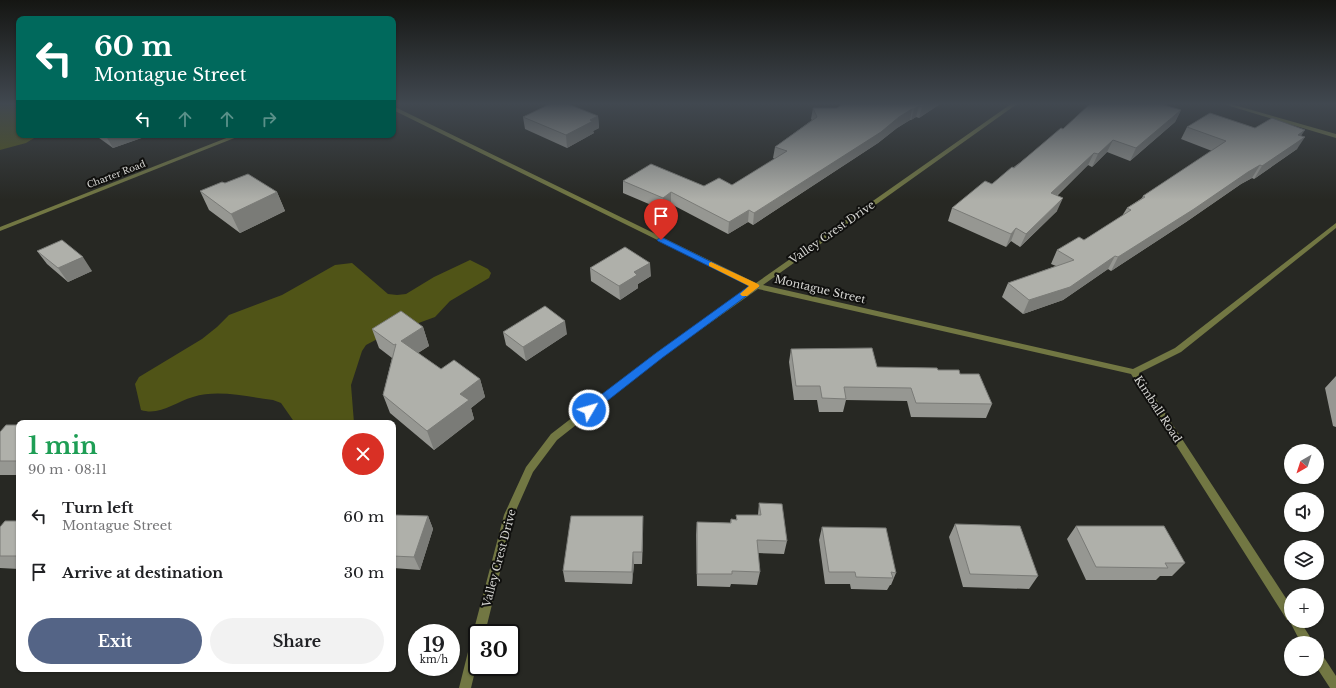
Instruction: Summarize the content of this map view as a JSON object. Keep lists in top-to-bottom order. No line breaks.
{"streets":{"street":["Charter Road","Valley Crest Drive","Montague Street","Kimball Road"]},"crossings":[["Valley Crest Drive","Montague Street"],["Montague Street","Kimball Road"]],"north":"bottom left","page":{"turn":["60 m","Montague Street"],"heading":["1 min","90 m · 08:11"],"map_buttons":["+","−"],"list":[{"name":"Turn left","note":"Montague Street","value":"60 m"},{"name":"Arrive at destination","value":"30 m"}],"buttons":["Exit","Share"],"speed":"19 km/h","limit":"30"}}
